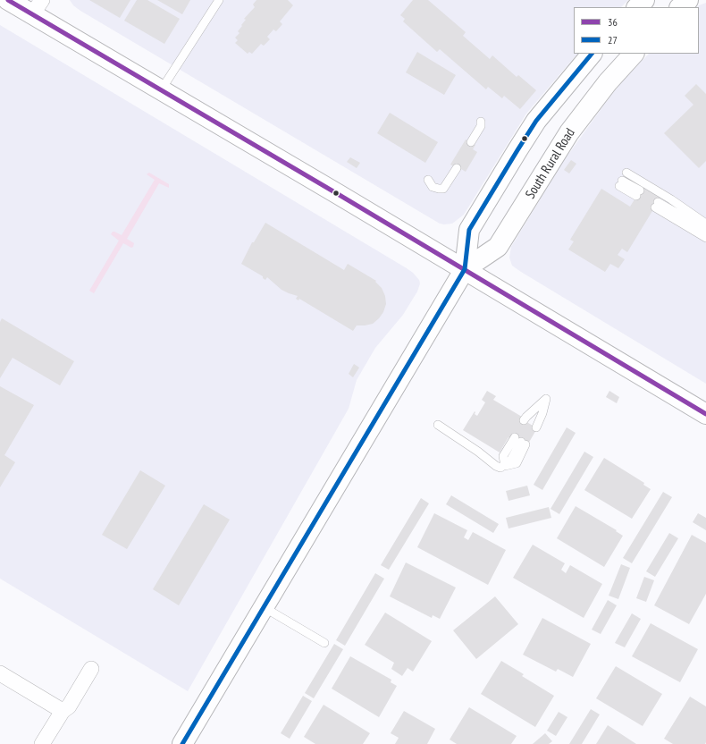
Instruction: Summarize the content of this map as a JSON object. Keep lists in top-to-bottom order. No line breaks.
{"streets":{"main road":["South Rural Road"]},"lines":["transit line 36","transit line 27"],"legend":["36","27"]}
